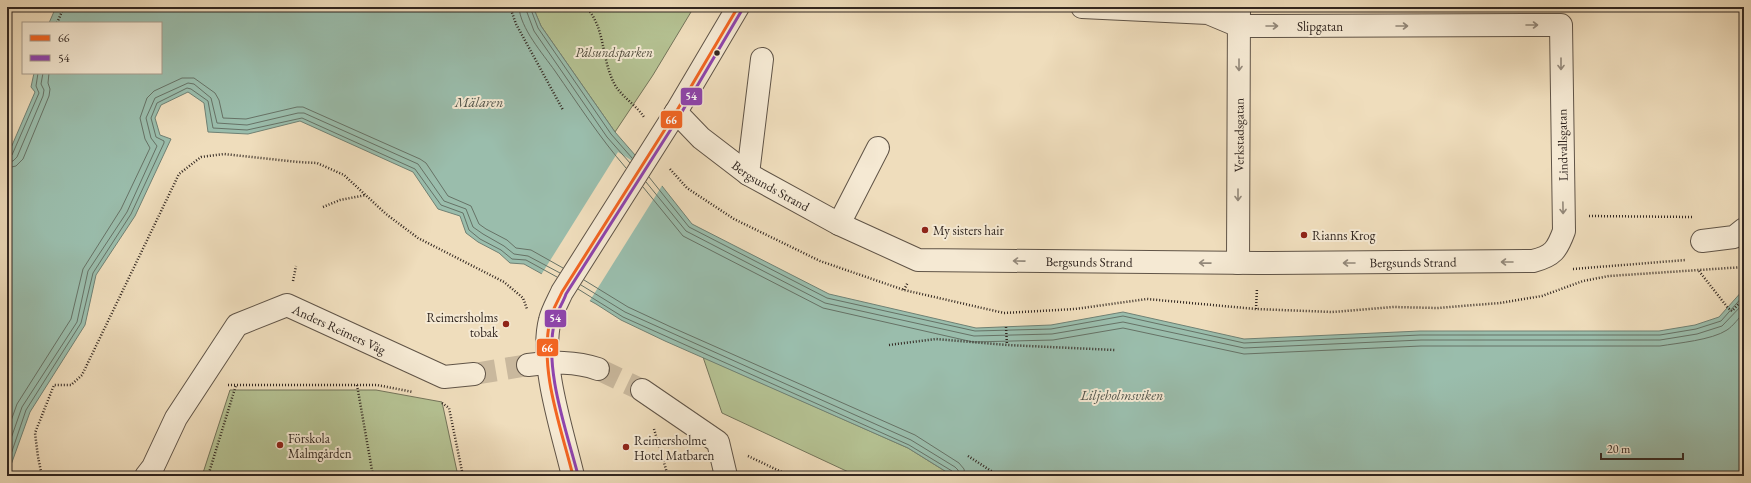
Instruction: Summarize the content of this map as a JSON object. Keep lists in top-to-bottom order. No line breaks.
{"streets":{"street":["Slipgatan","Verkstadsgatan","Lindvallsgatan","Bergsunds Strand","Anders Reimers Väg"]},"crossings":[["Slipgatan","Verkstadsgatan"],["Slipgatan","Lindvallsgatan"],["Verkstadsgatan","Bergsunds Strand"],["Lindvallsgatan","Bergsunds Strand"]],"one_way":["Slipgatan","Verkstadsgatan","Lindvallsgatan","Bergsunds Strand"],"water":["Mälaren","Liljeholmsviken"],"parks":["Pålsundsparken"],"places":["My sisters hair","Rianns Krog","Reimersholms tobak","Förskola Malmgården","Reimersholme Hotel Matbaren"],"lines":["transit line 66","transit line 54"],"legend":["66","54"],"scale_bar":"20 m"}
